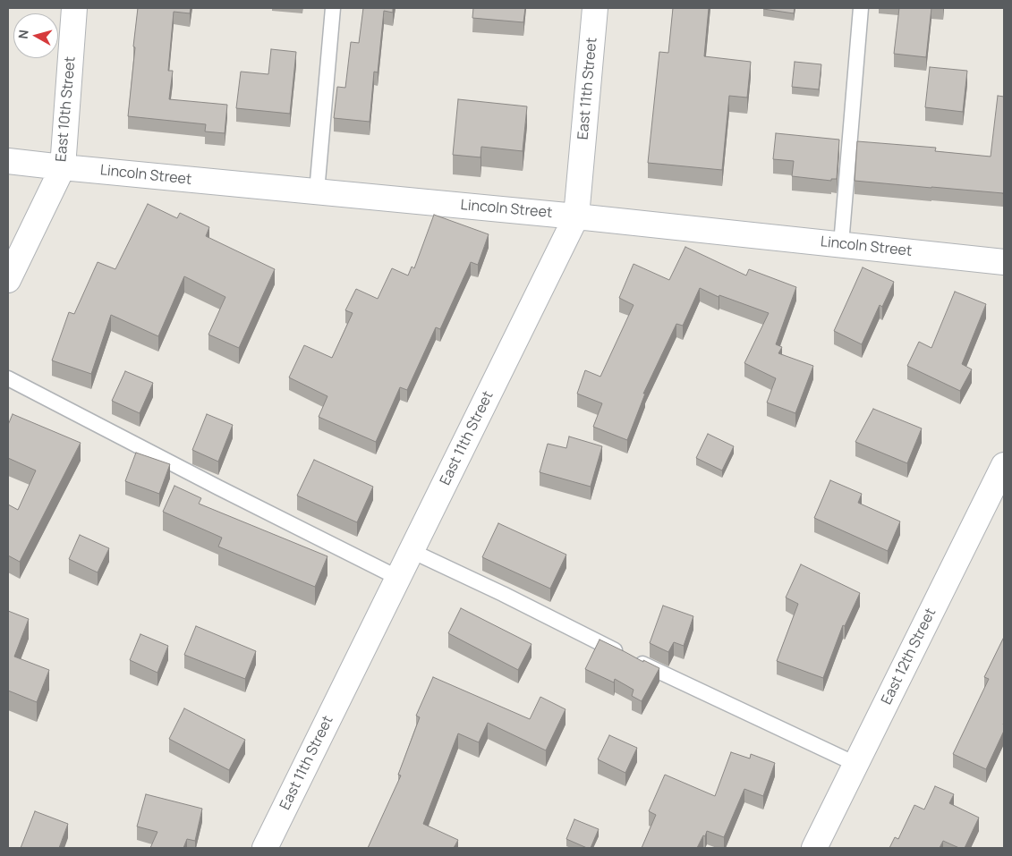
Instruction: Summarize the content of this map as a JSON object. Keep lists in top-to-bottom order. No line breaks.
{"streets":{"street":["East 11th Street","East 10th Street","Lincoln Street","East 12th Street"]},"crossings":[["East 11th Street","Lincoln Street"],["East 10th Street","Lincoln Street"]],"north":"left"}
